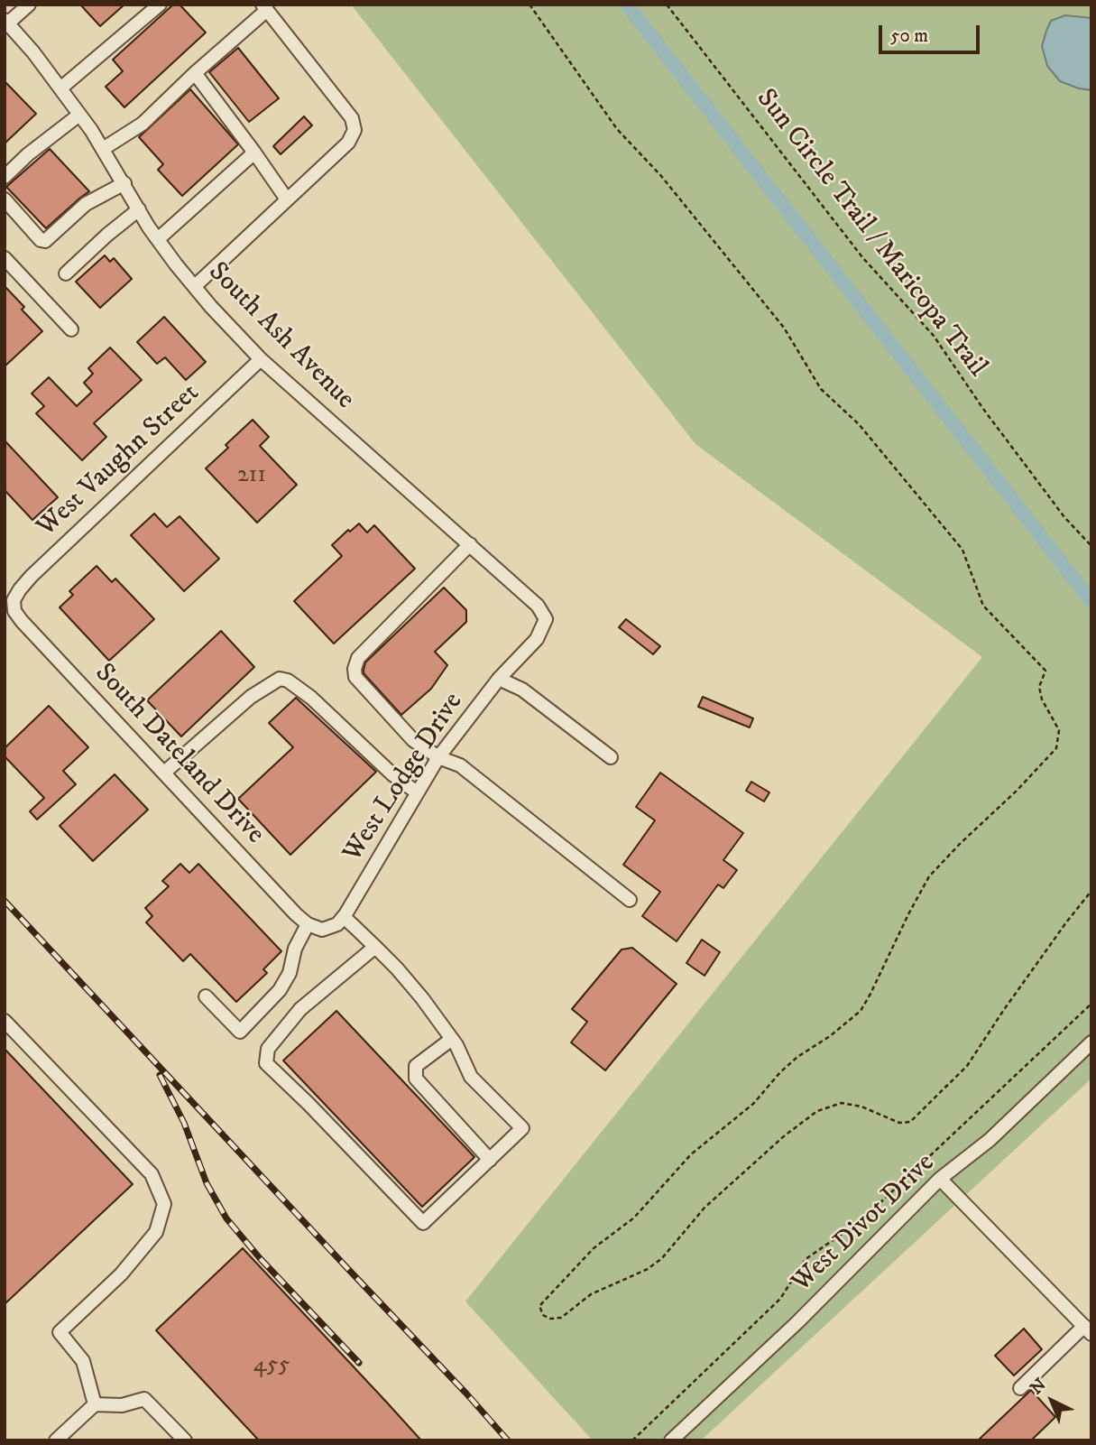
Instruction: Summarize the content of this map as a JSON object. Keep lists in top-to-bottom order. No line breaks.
{"streets":{"street":["South Ash Avenue","West Vaughn Street","South Dateland Drive","West Lodge Drive","West Divot Drive"],"path":["Sun Circle Trail / Maricopa Trail"]},"crossings":[["South Ash Avenue","West Vaughn Street"],["South Ash Avenue","West Lodge Drive"],["West Vaughn Street","South Dateland Drive"],["South Dateland Drive","West Lodge Drive"]],"house_numbers":["211","455"],"scale_bar":"50 m","north":"top left"}
